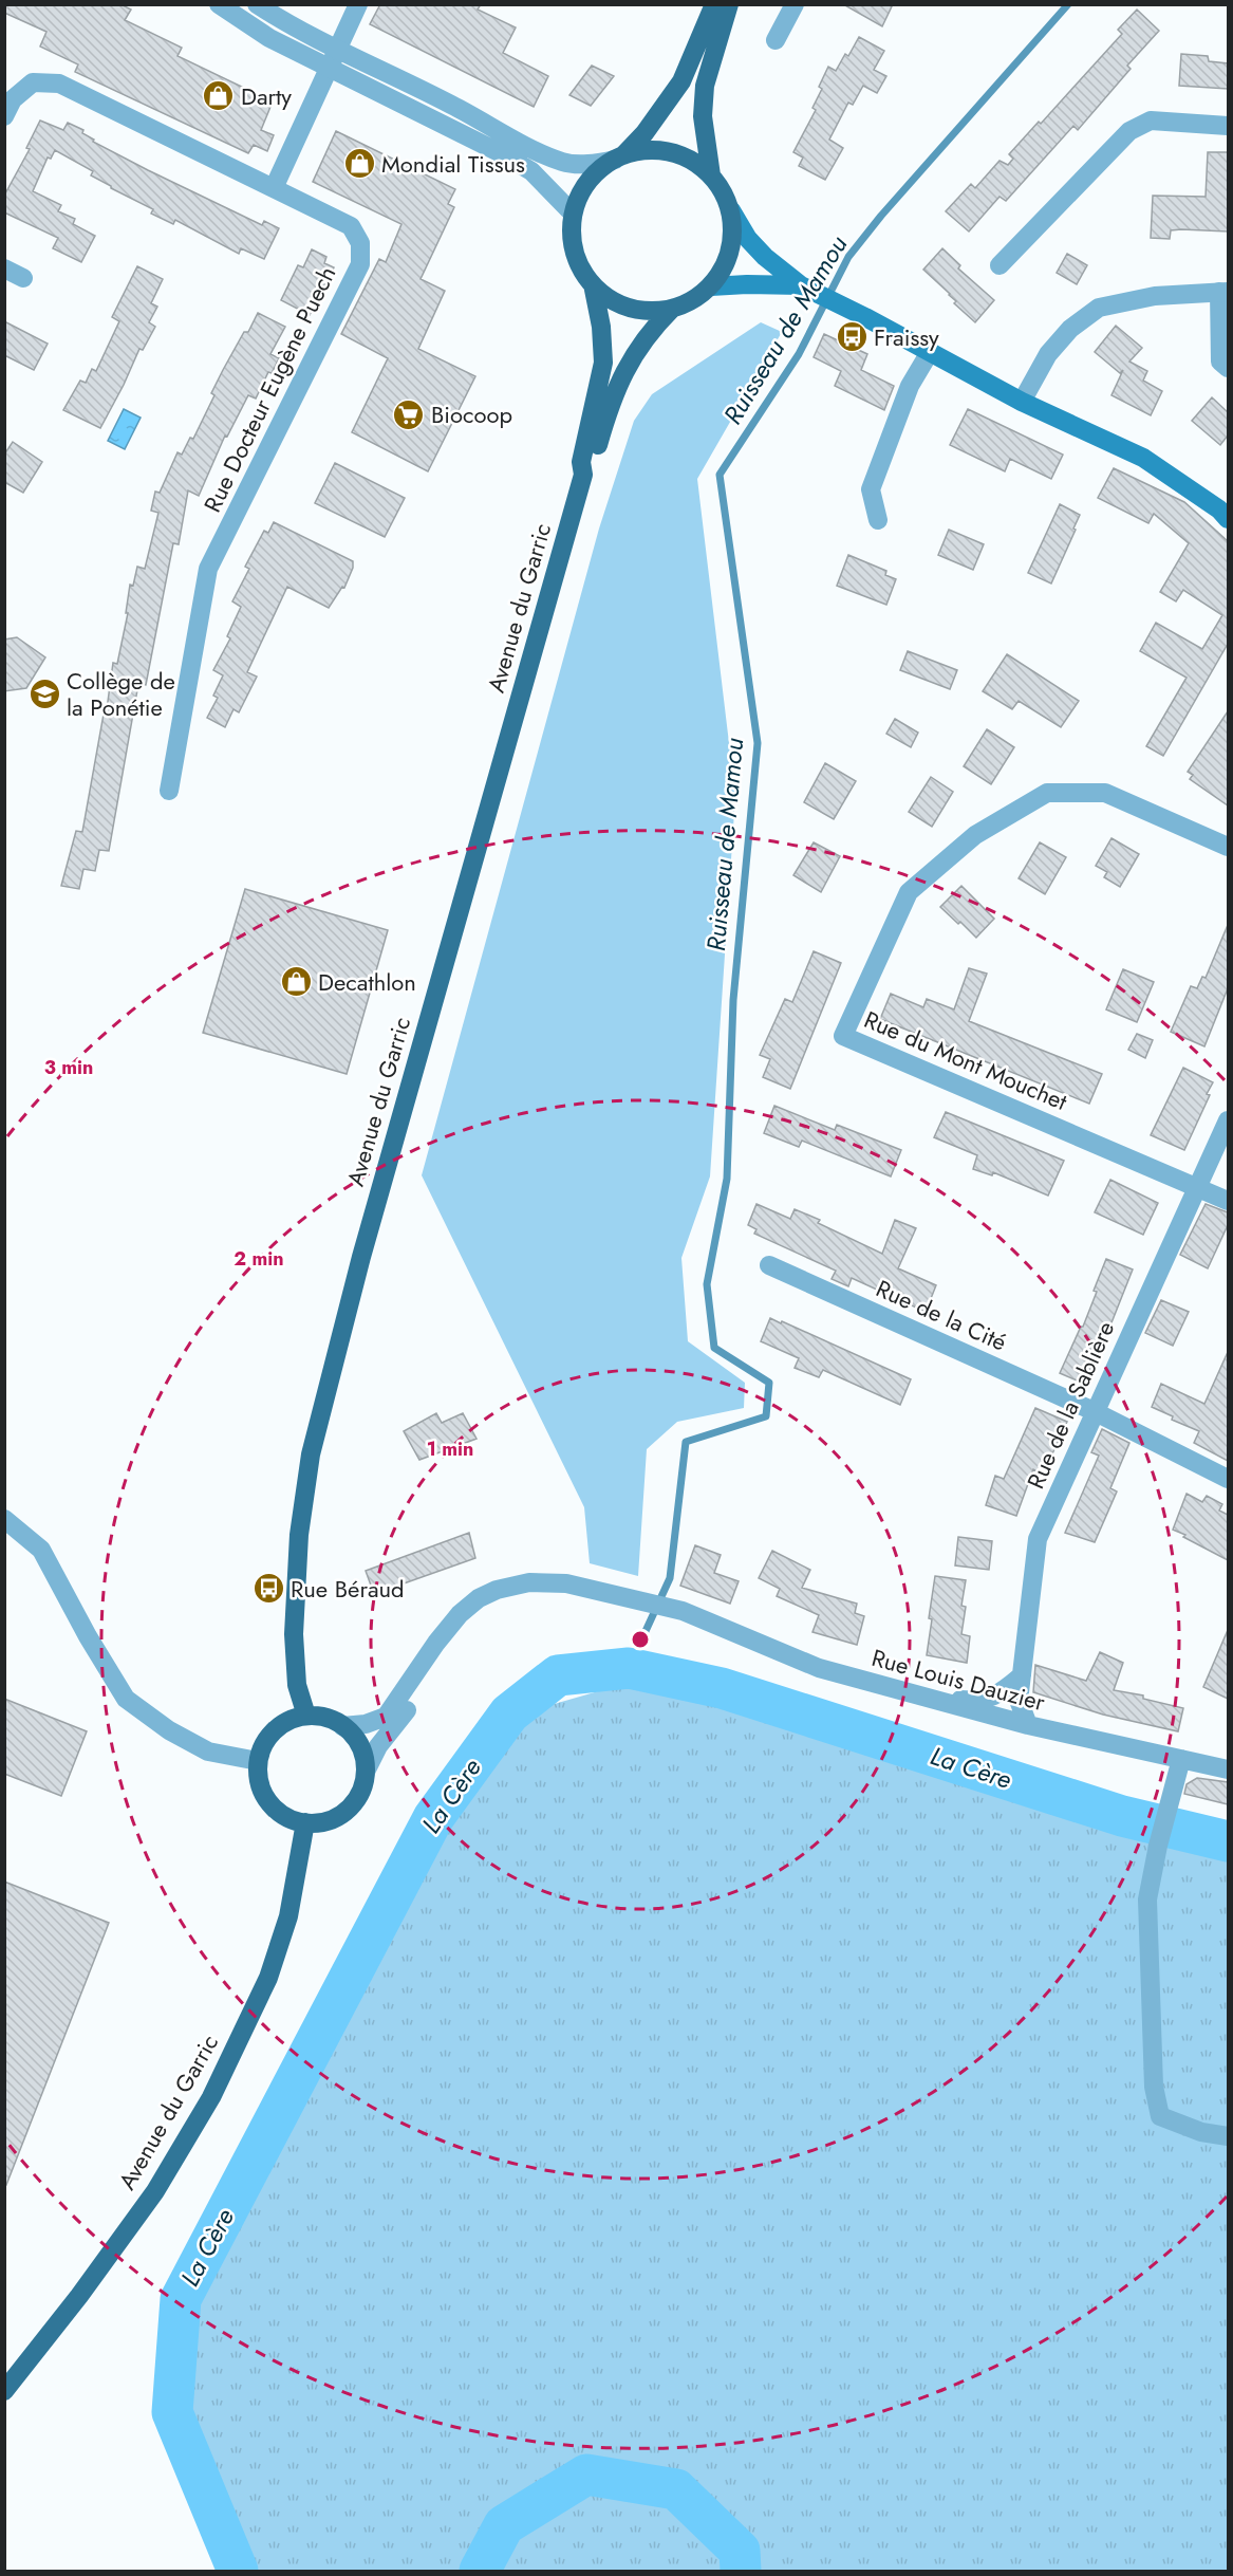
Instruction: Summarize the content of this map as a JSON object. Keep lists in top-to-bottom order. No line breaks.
{"streets":{"main road":["Avenue du Garric"],"street":["Rue Docteur Eugène Puech","Rue du Mont Mouchet","Rue de la Cité","Rue de la Sablière","Rue Louis Dauzier"]},"crossings":[["Rue du Mont Mouchet","Rue de la Sablière"],["Rue de la Cité","Rue de la Sablière"],["Rue de la Sablière","Rue Louis Dauzier"]],"water":["Ruisseau de Mamou","La Cère"],"places":{"shop":["Darty","Mondial Tissus","Decathlon"],"bus stop":["Fraissy","Rue Béraud"],"supermarket":["Biocoop"],"school or university":["Collège de la Ponétie"]},"rings":["3 min","2 min","1 min"]}
